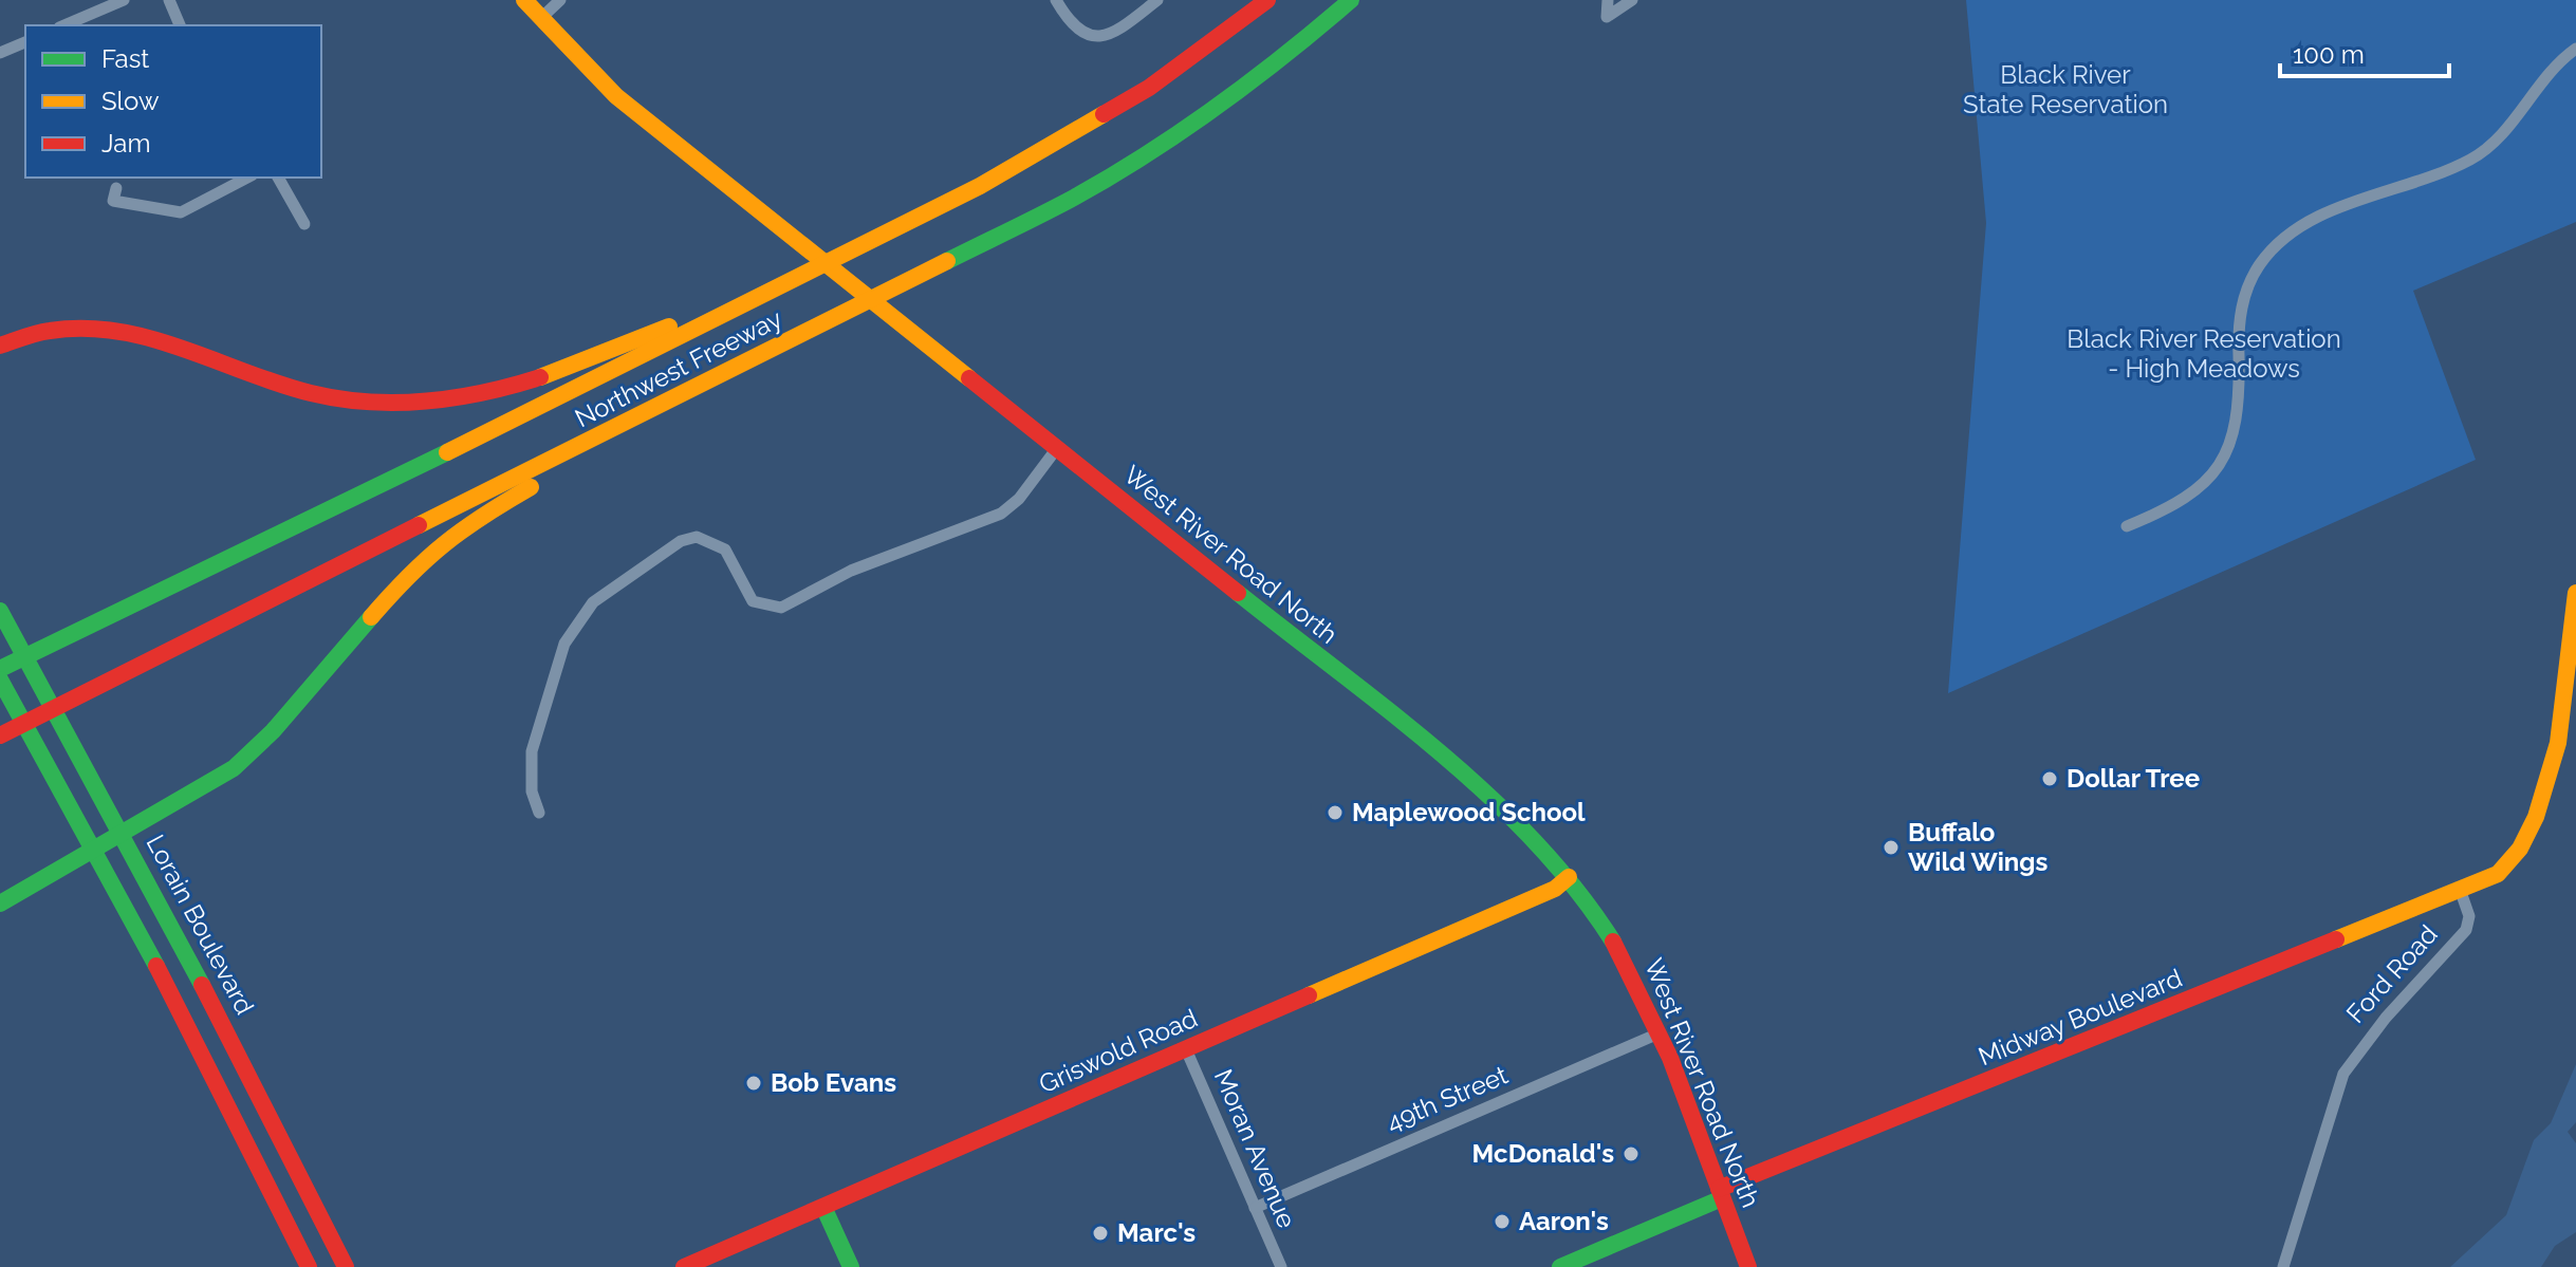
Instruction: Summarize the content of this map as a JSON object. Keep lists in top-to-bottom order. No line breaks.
{"streets":{"main road":["Northwest Freeway","West River Road North","Lorain Boulevard","Midway Boulevard","Griswold Road"],"street":["Ford Road","49th Street","Moran Avenue"]},"crossings":[["West River Road North","Midway Boulevard"],["West River Road North","Griswold Road"],["West River Road North","49th Street"],["Ford Road","Midway Boulevard"],["Griswold Road","Moran Avenue"],["49th Street","Moran Avenue"]],"parks":["Black River State Reservation","Black River Reservation - High Meadows"],"places":["Dollar Tree","Maplewood School","Buffalo Wild Wings","Bob Evans","McDonald's","Aaron's","Marc's"],"legend":["Fast","Slow","Jam"],"scale_bar":"100 m"}
